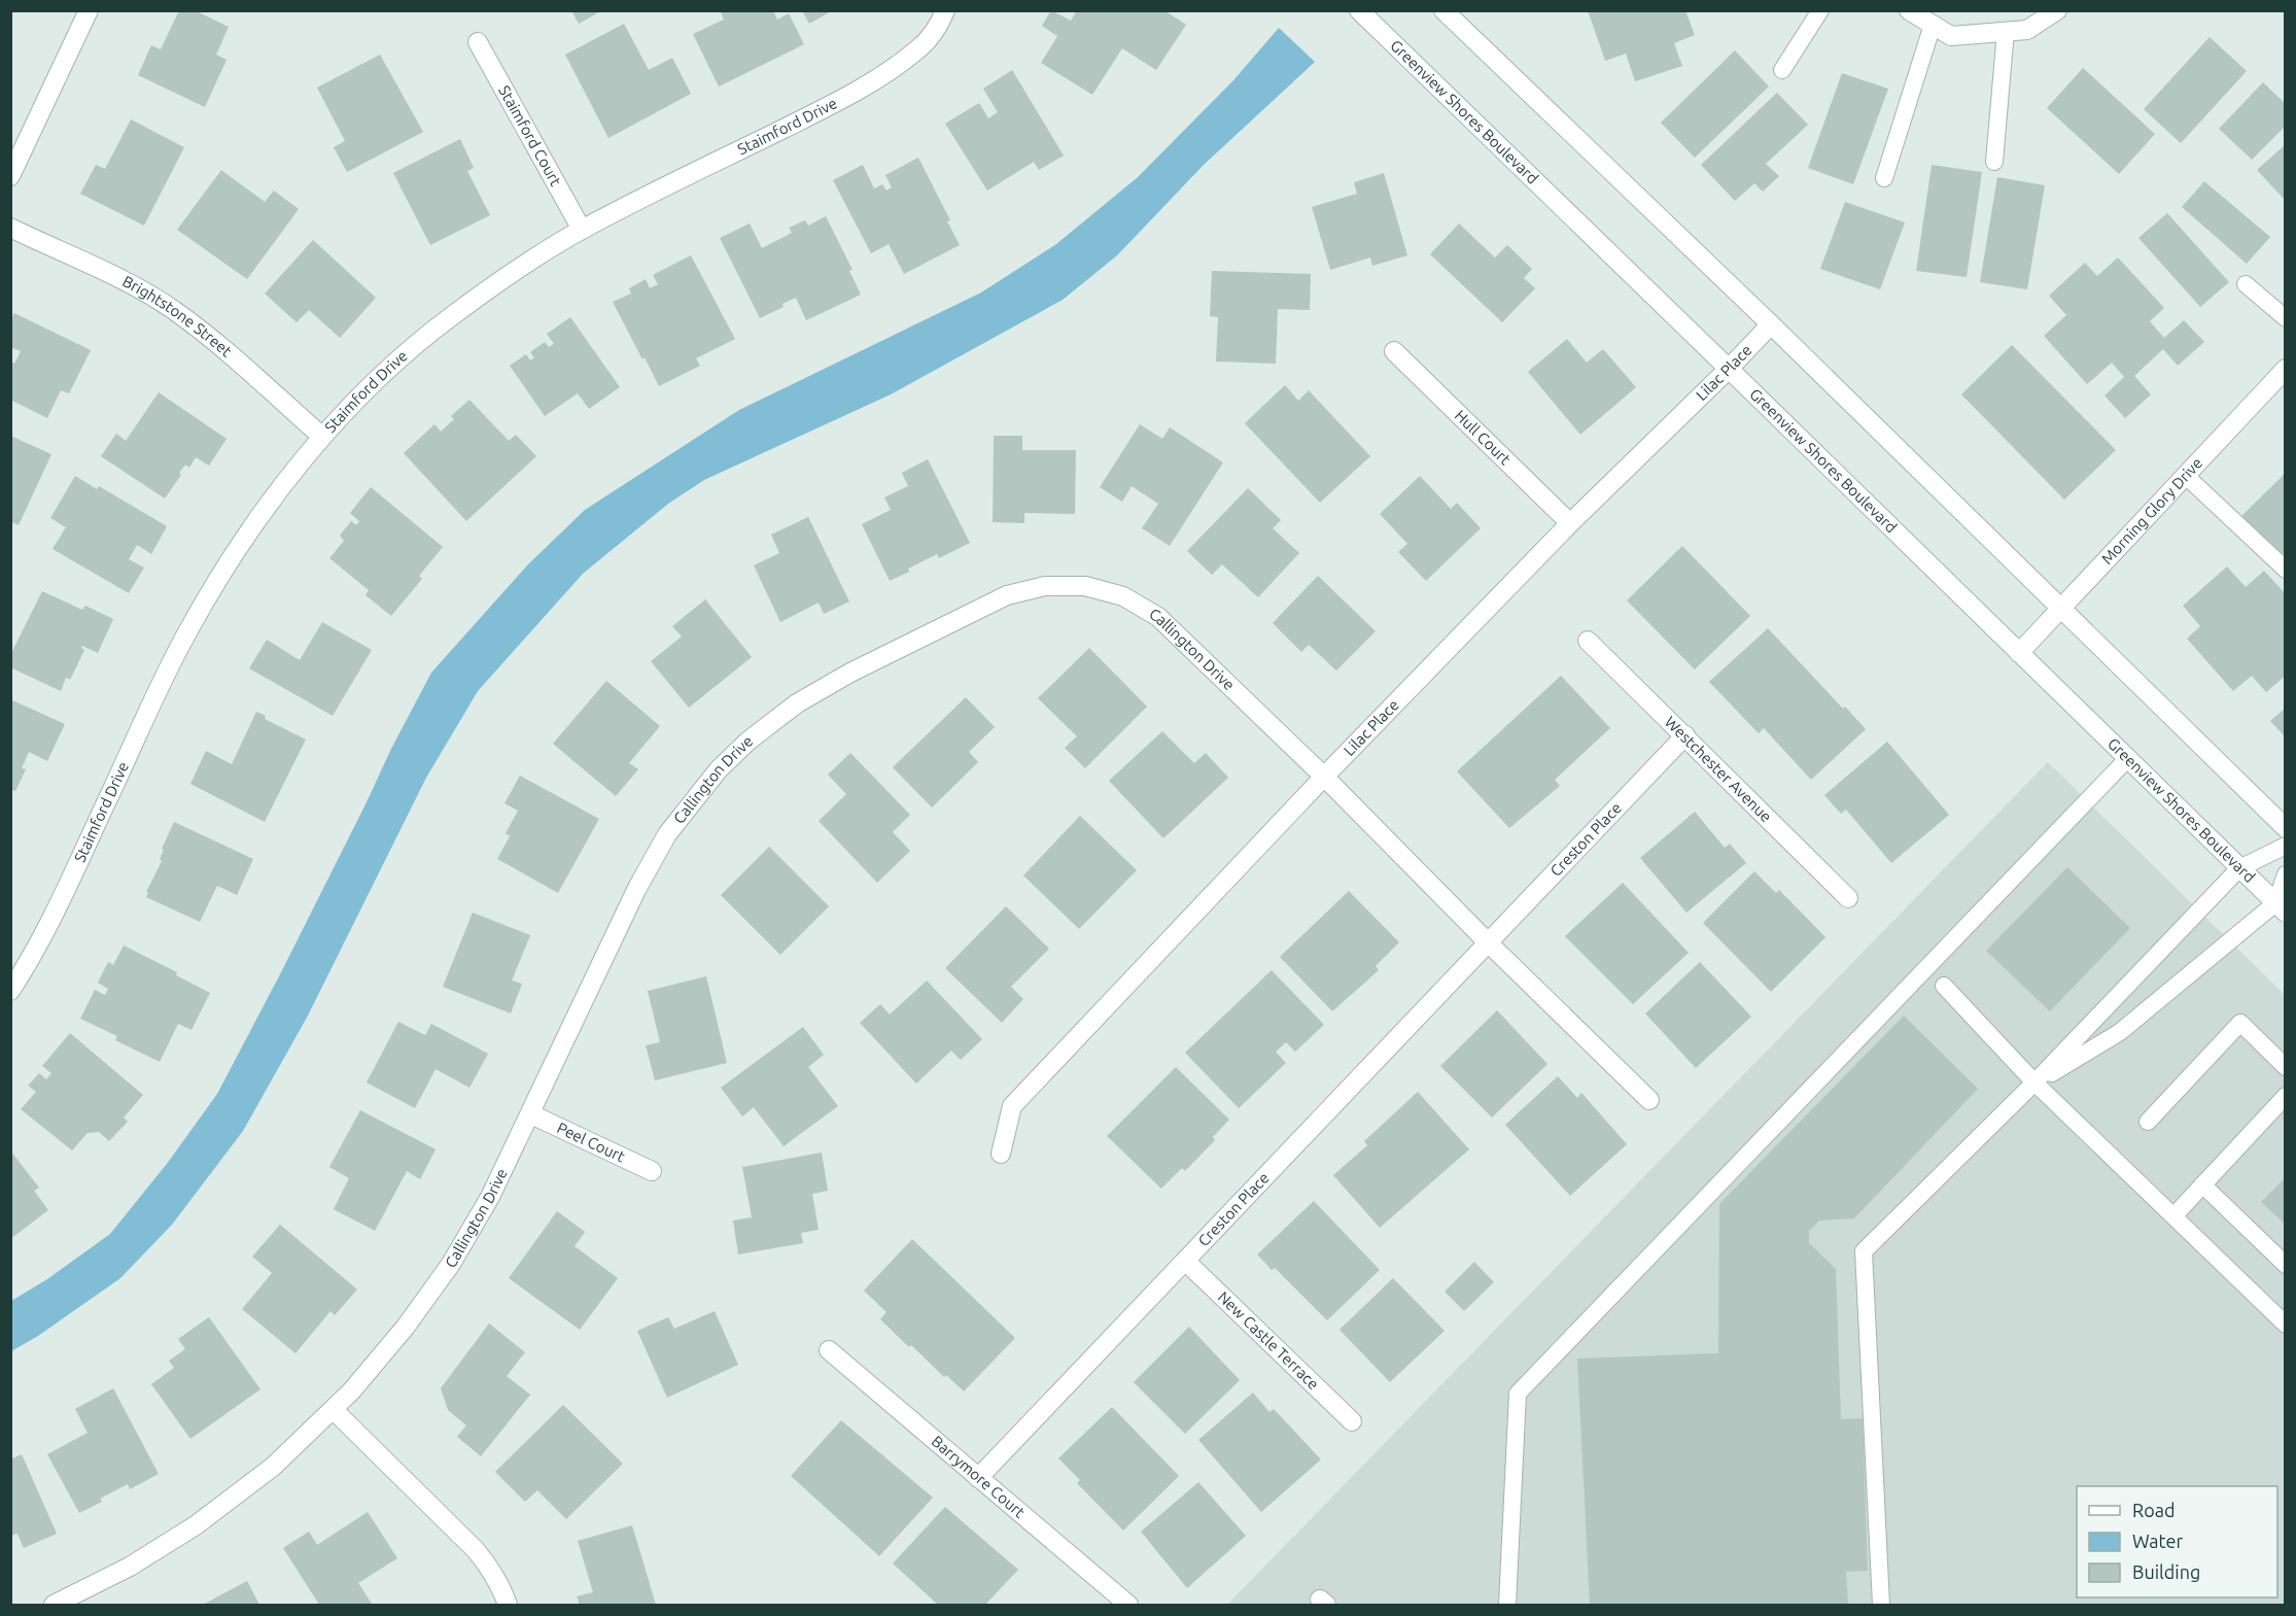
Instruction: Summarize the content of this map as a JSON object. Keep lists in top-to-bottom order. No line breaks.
{"streets":{"street":["Greenview Shores Boulevard","Staimford Drive","Staimford Court","Brightstone Street","Lilac Place","Hull Court","Morning Glory Drive","Callington Drive","Westchester Avenue","Creston Place","Peel Court","New Castle Terrace","Barrymore Court"]},"crossings":[["Greenview Shores Boulevard","Lilac Place"],["Greenview Shores Boulevard","Morning Glory Drive"],["Staimford Drive","Staimford Court"],["Staimford Drive","Brightstone Street"],["Lilac Place","Hull Court"],["Lilac Place","Callington Drive"],["Callington Drive","Peel Court"],["Westchester Avenue","Creston Place"],["Creston Place","New Castle Terrace"],["Creston Place","Barrymore Court"]],"legend":["Road","Water","Building"]}
